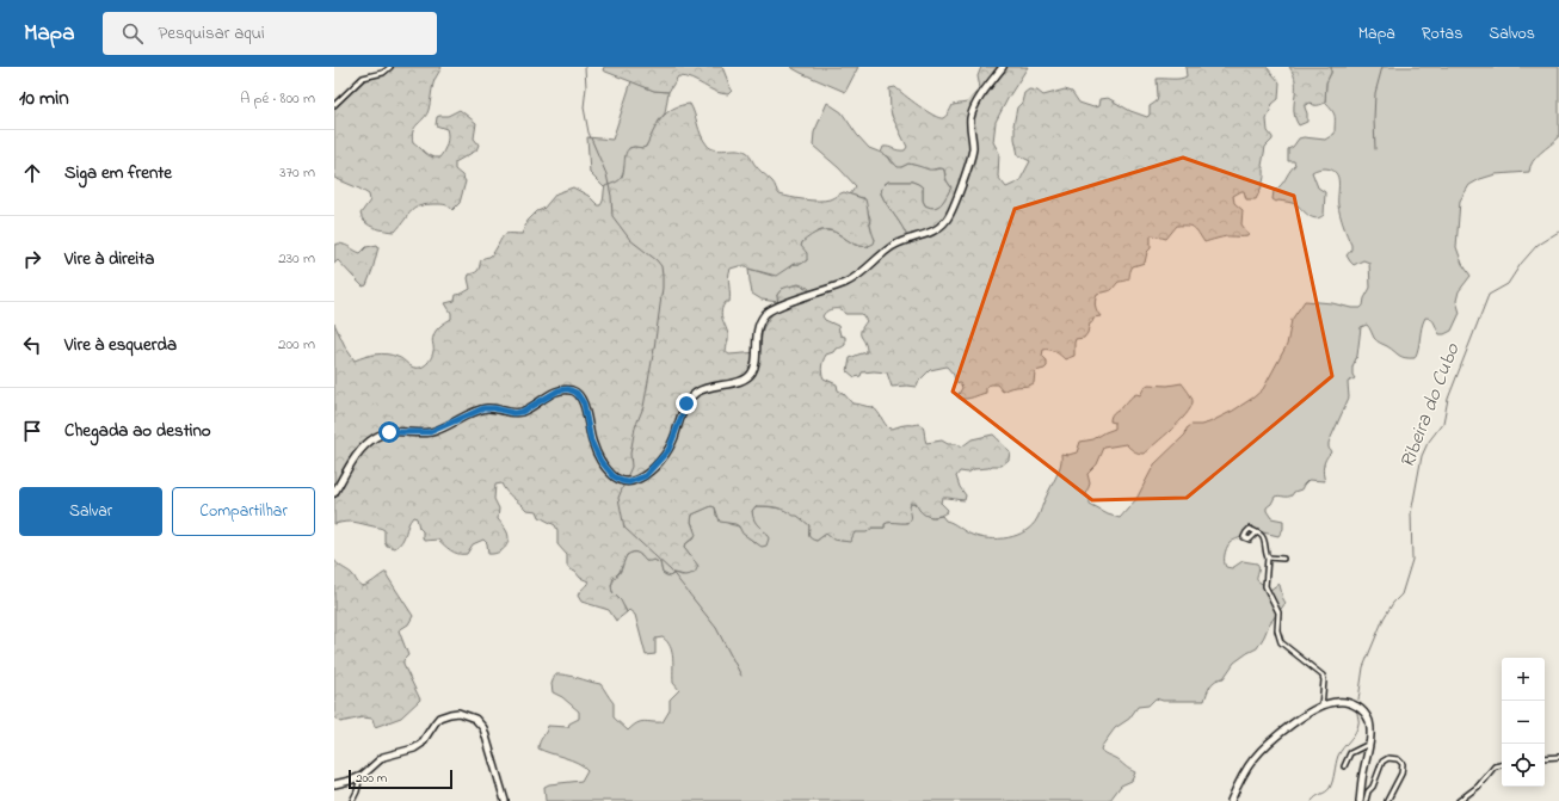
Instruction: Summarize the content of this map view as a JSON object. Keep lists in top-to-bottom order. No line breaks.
{"water":["Ribeira do Cubo"],"scale_bar":"200 m","page":{"header":"Mapa","search":"Pesquisar aqui","nav":["Mapa","Rotas","Salvos"],"heading":["10 min","A pé · 800 m"],"list":[["Siga em frente","370 m"],["Vire à direita","230 m"],["Vire à esquerda","200 m"],"Chegada ao destino"],"buttons":["Salvar","Compartilhar"],"map_buttons":["+","−"],"scale":"200 m"}}
